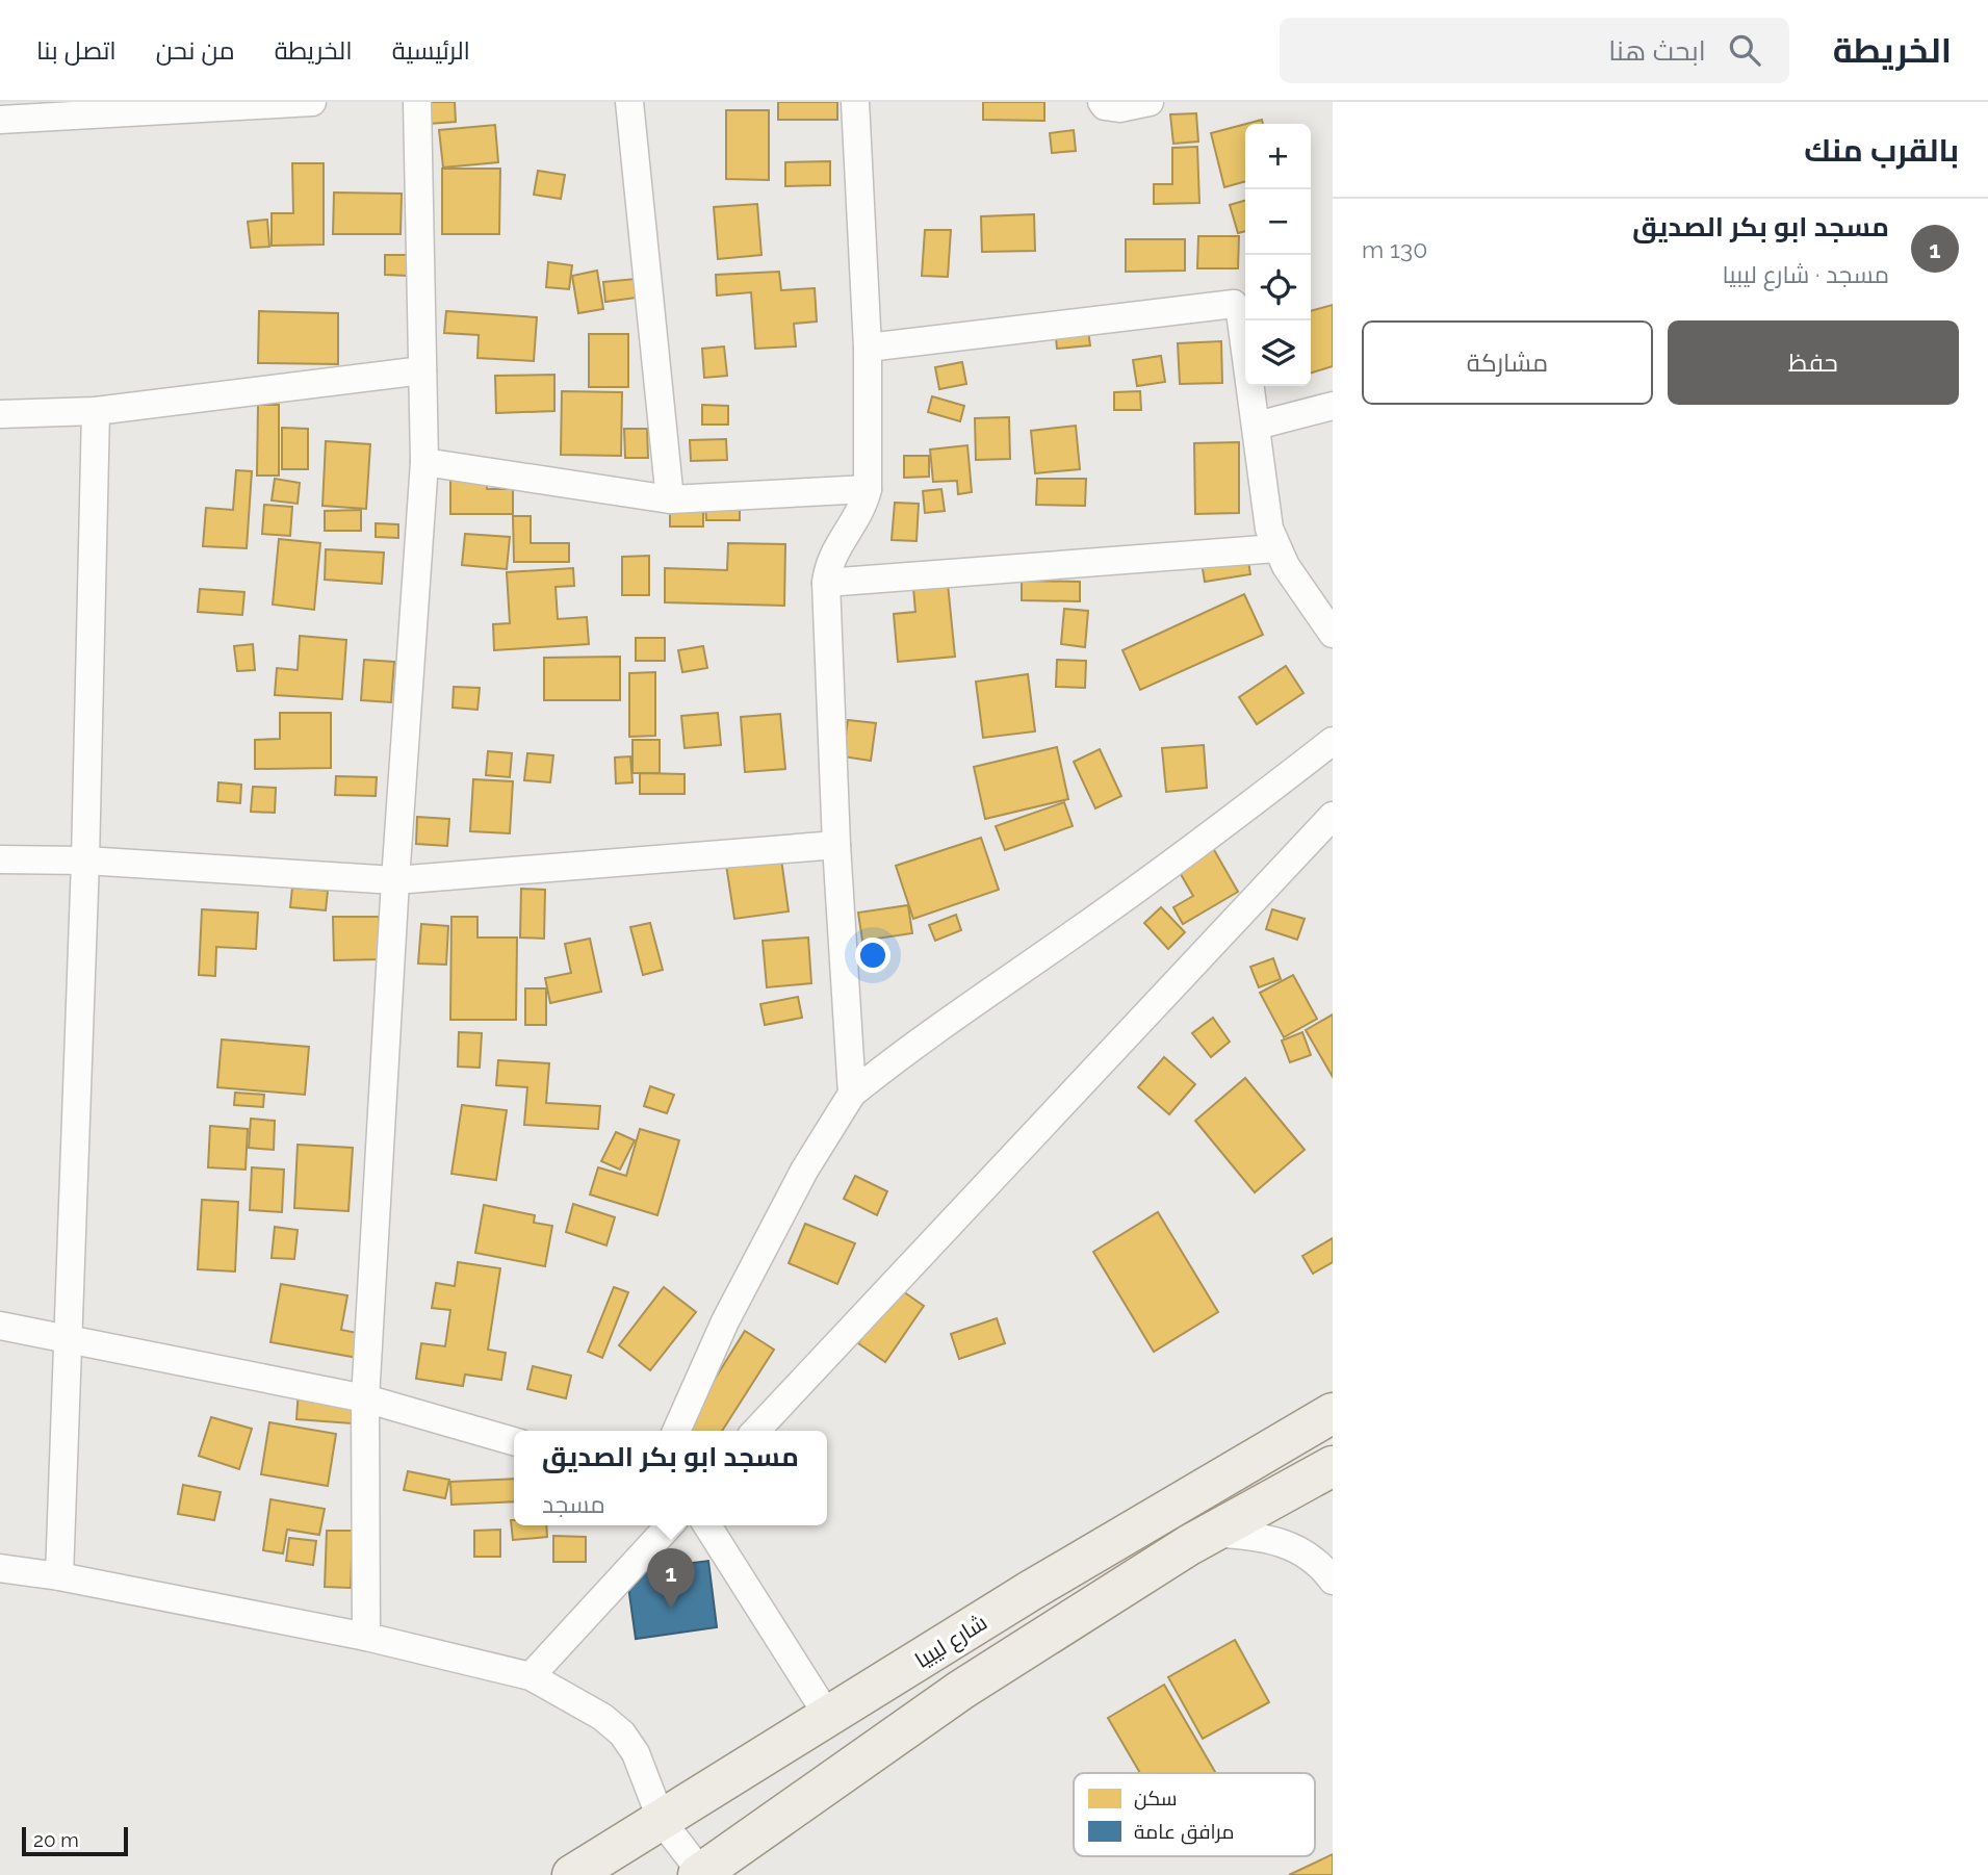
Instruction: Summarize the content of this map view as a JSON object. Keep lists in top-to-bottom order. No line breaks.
{"streets":{"main road":["شارع ليبيا"]},"legend":["سكن","مرافق عامة"],"scale_bar":"20 m","page":{"header":"الخريطة","search":"ابحث هنا","nav":["الرئيسية","الخريطة","من نحن","اتصل بنا"],"heading":"بالقرب منك","map_buttons":["+","−"],"list":[{"mark":"1","name":"مسجد ابو بكر الصديق","note":"مسجد · شارع ليبيا","value":"130 m"}],"buttons":["حفظ","مشاركة"],"popup":["مسجد ابو بكر الصديق","مسجد"],"pins":"1","scale":"20 m"}}
